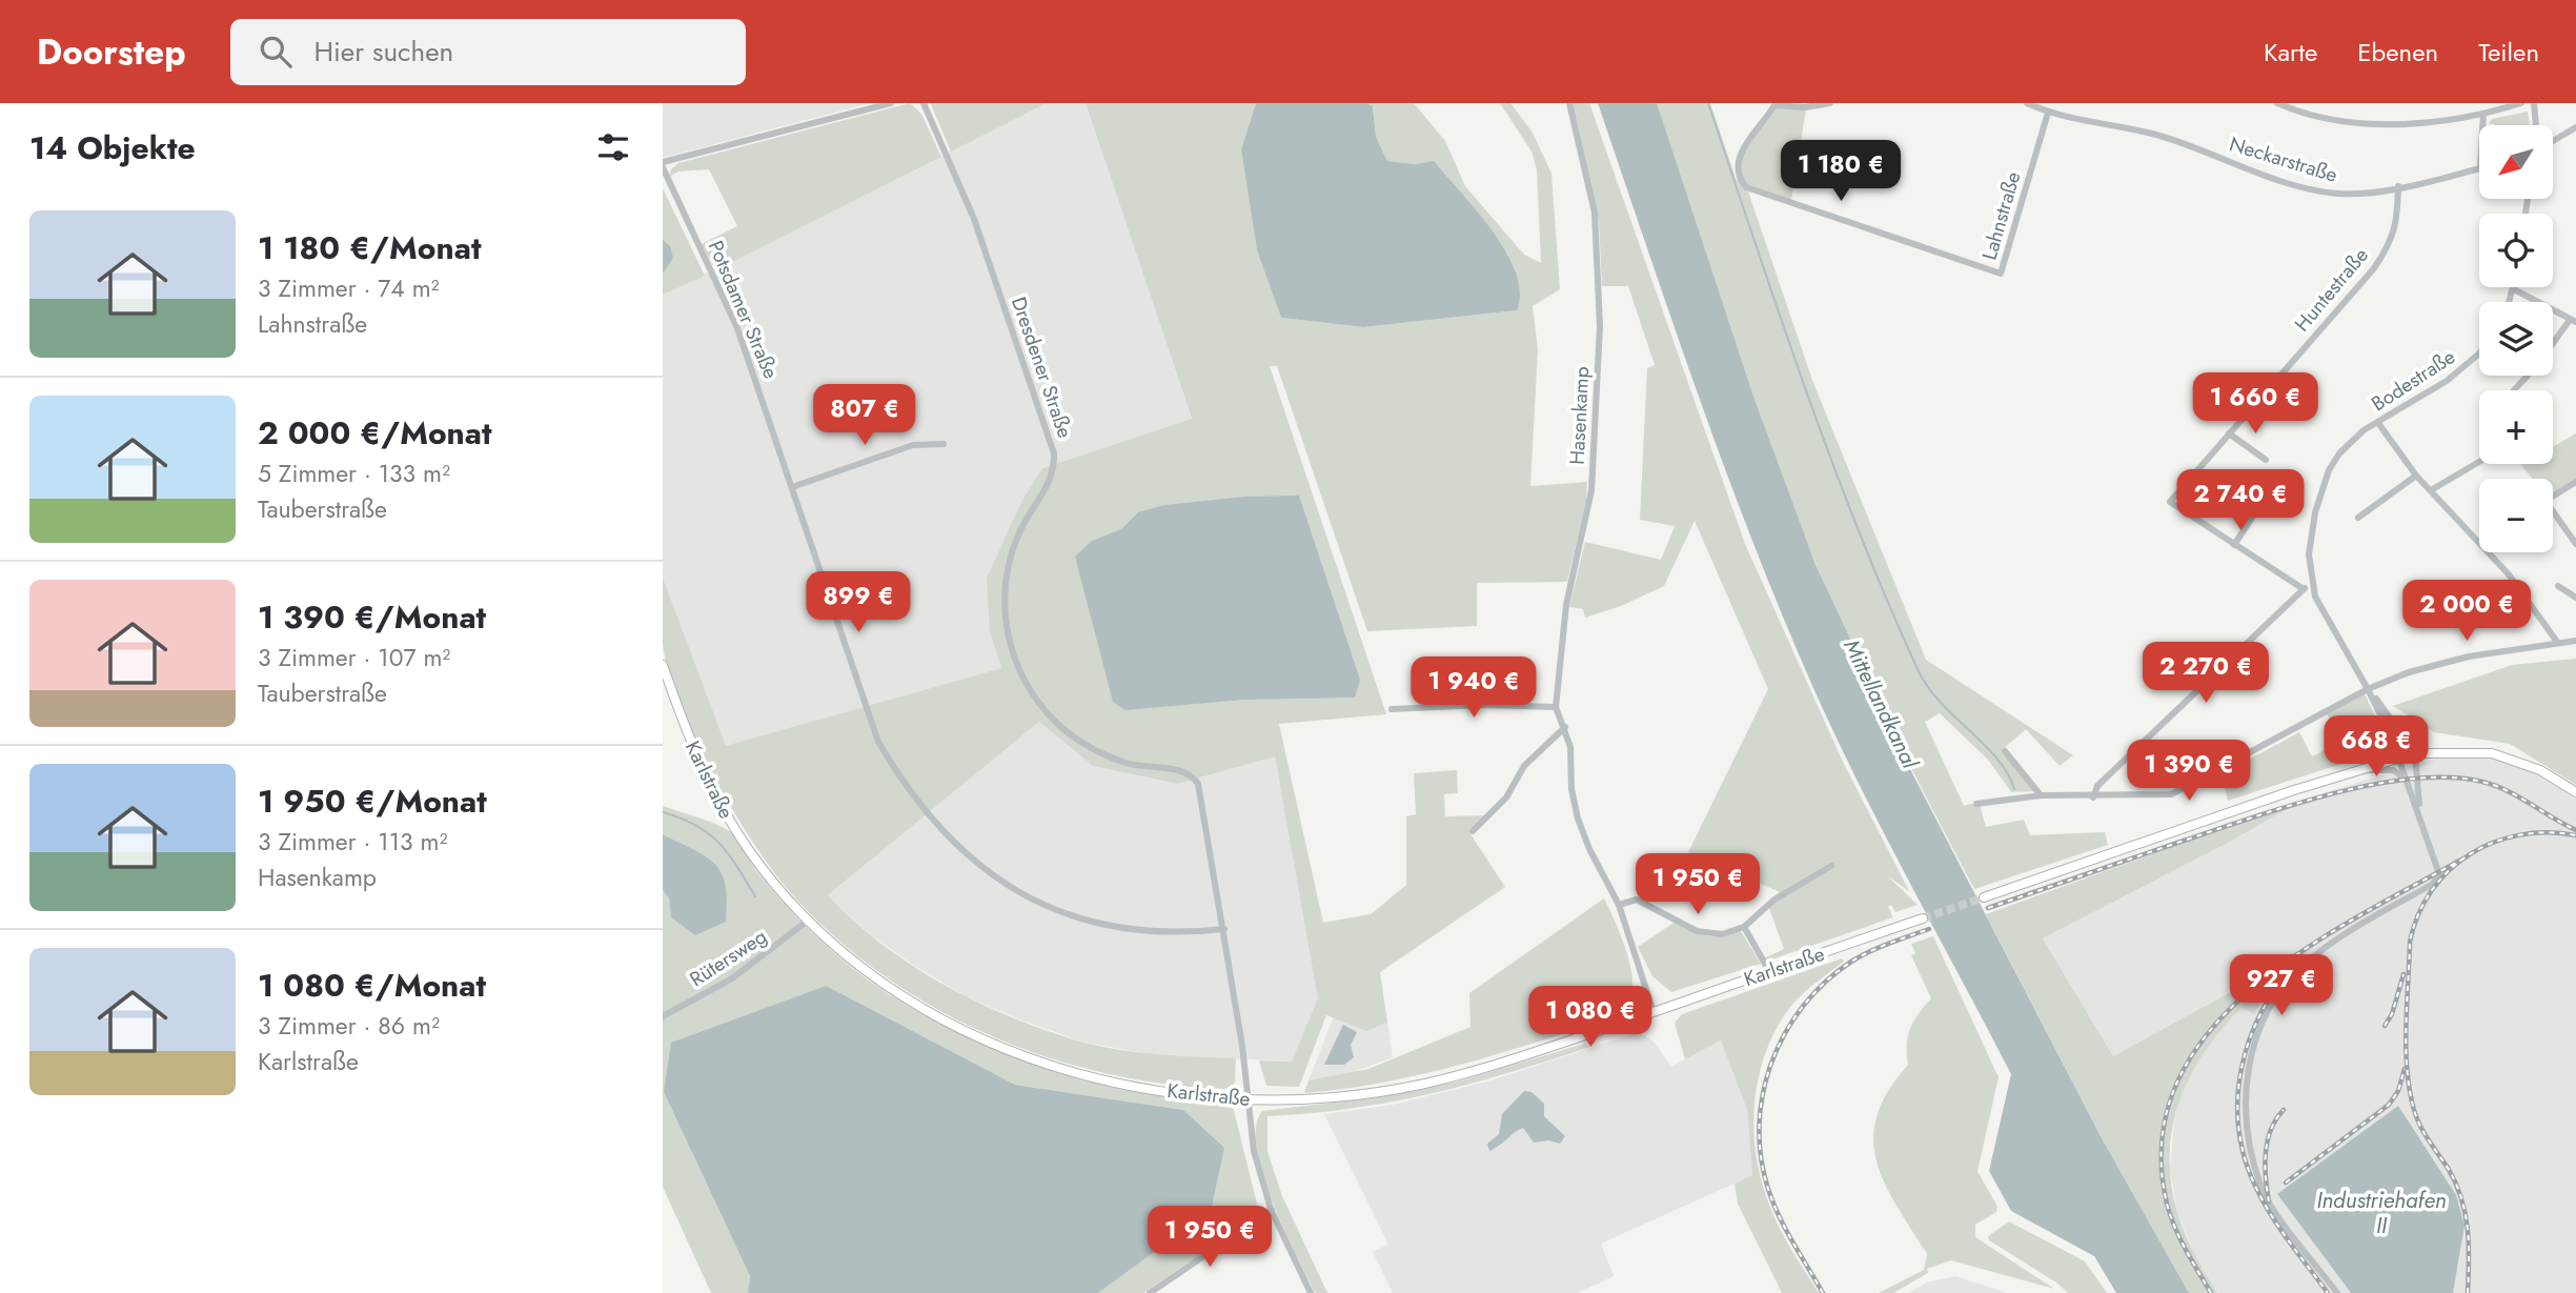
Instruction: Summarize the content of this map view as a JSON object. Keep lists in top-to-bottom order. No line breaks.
{"streets":{"street":["Neckarstraße","Lahnstraße","Huntestraße","Potsdamer Straße","Dresdener Straße","Bodestraße","Hasenkamp","Karlstraße","Rütersweg"]},"crossings":[["Neckarstraße","Lahnstraße"],["Neckarstraße","Huntestraße"],["Potsdamer Straße","Dresdener Straße"],["Karlstraße","Rütersweg"]],"water":["Mittellandkanal","Industriehafen II"],"north":"bottom left","page":{"header":"Doorstep","search":"Hier suchen","nav":["Karte","Ebenen","Teilen"],"heading":"14 Objekte","map_buttons":["+","−"],"price":["1 180 €","1 660 €","807 €","2 740 €","899 €","2 000 €","2 270 €","1 940 €","668 €","1 390 €","1 950 €","927 €","1 080 €","1 950 €"],"list":[{"name":"1 180 €/Monat","note":"3 Zimmer · 74 m² · Lahnstraße"},{"name":"2 000 €/Monat","note":"5 Zimmer · 133 m² · Tauberstraße"},{"name":"1 390 €/Monat","note":"3 Zimmer · 107 m² · Tauberstraße"},{"name":"1 950 €/Monat","note":"3 Zimmer · 113 m² · Hasenkamp"},{"name":"1 080 €/Monat","note":"3 Zimmer · 86 m² · Karlstraße"}]}}
